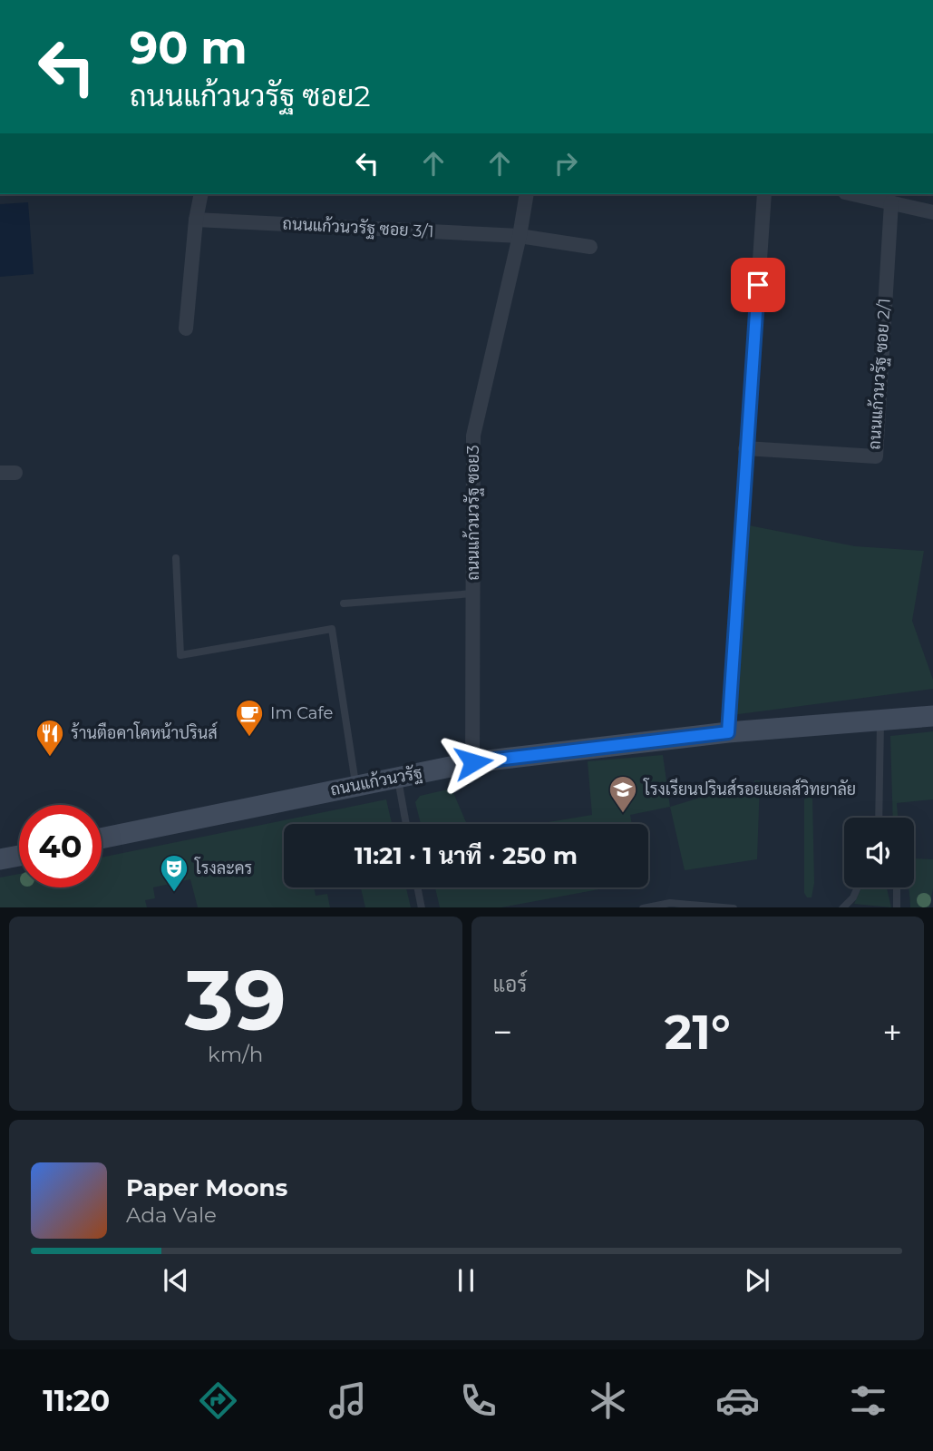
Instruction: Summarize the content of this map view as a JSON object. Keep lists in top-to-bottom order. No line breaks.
{"streets":{"street":["ถนนแก้วนวรัฐ ซอย 3/1","ถนนแก้วนวรัฐ ซอย 2/1","ถนนแก้วนวรัฐ ซอย3","ถนนแก้วนวรัฐ"]},"crossings":[["ถนนแก้วนวรัฐ ซอย 3/1","ถนนแก้วนวรัฐ ซอย3"],["ถนนแก้วนวรัฐ ซอย3","ถนนแก้วนวรัฐ"]],"places":{"cafe":["Im Cafe"],"restaurant":["ร้านตือคาโคหน้าปรินส์"],"school or university":["โรงเรียนปรินส์รอยแยลส์วิทยาลัย"],"theatre":["โรงละคร"]},"page":{"turn":["90 m","ถนนแก้วนวรัฐ ซอย2"],"limit":"40","trip":"11:21 · 1 นาที · 250 m","tile":[["39","km/h"],"แอร์"],"heat":["−","21°","+"],"song":["Paper Moons","Ada Vale"],"tabs":"11:20"}}
